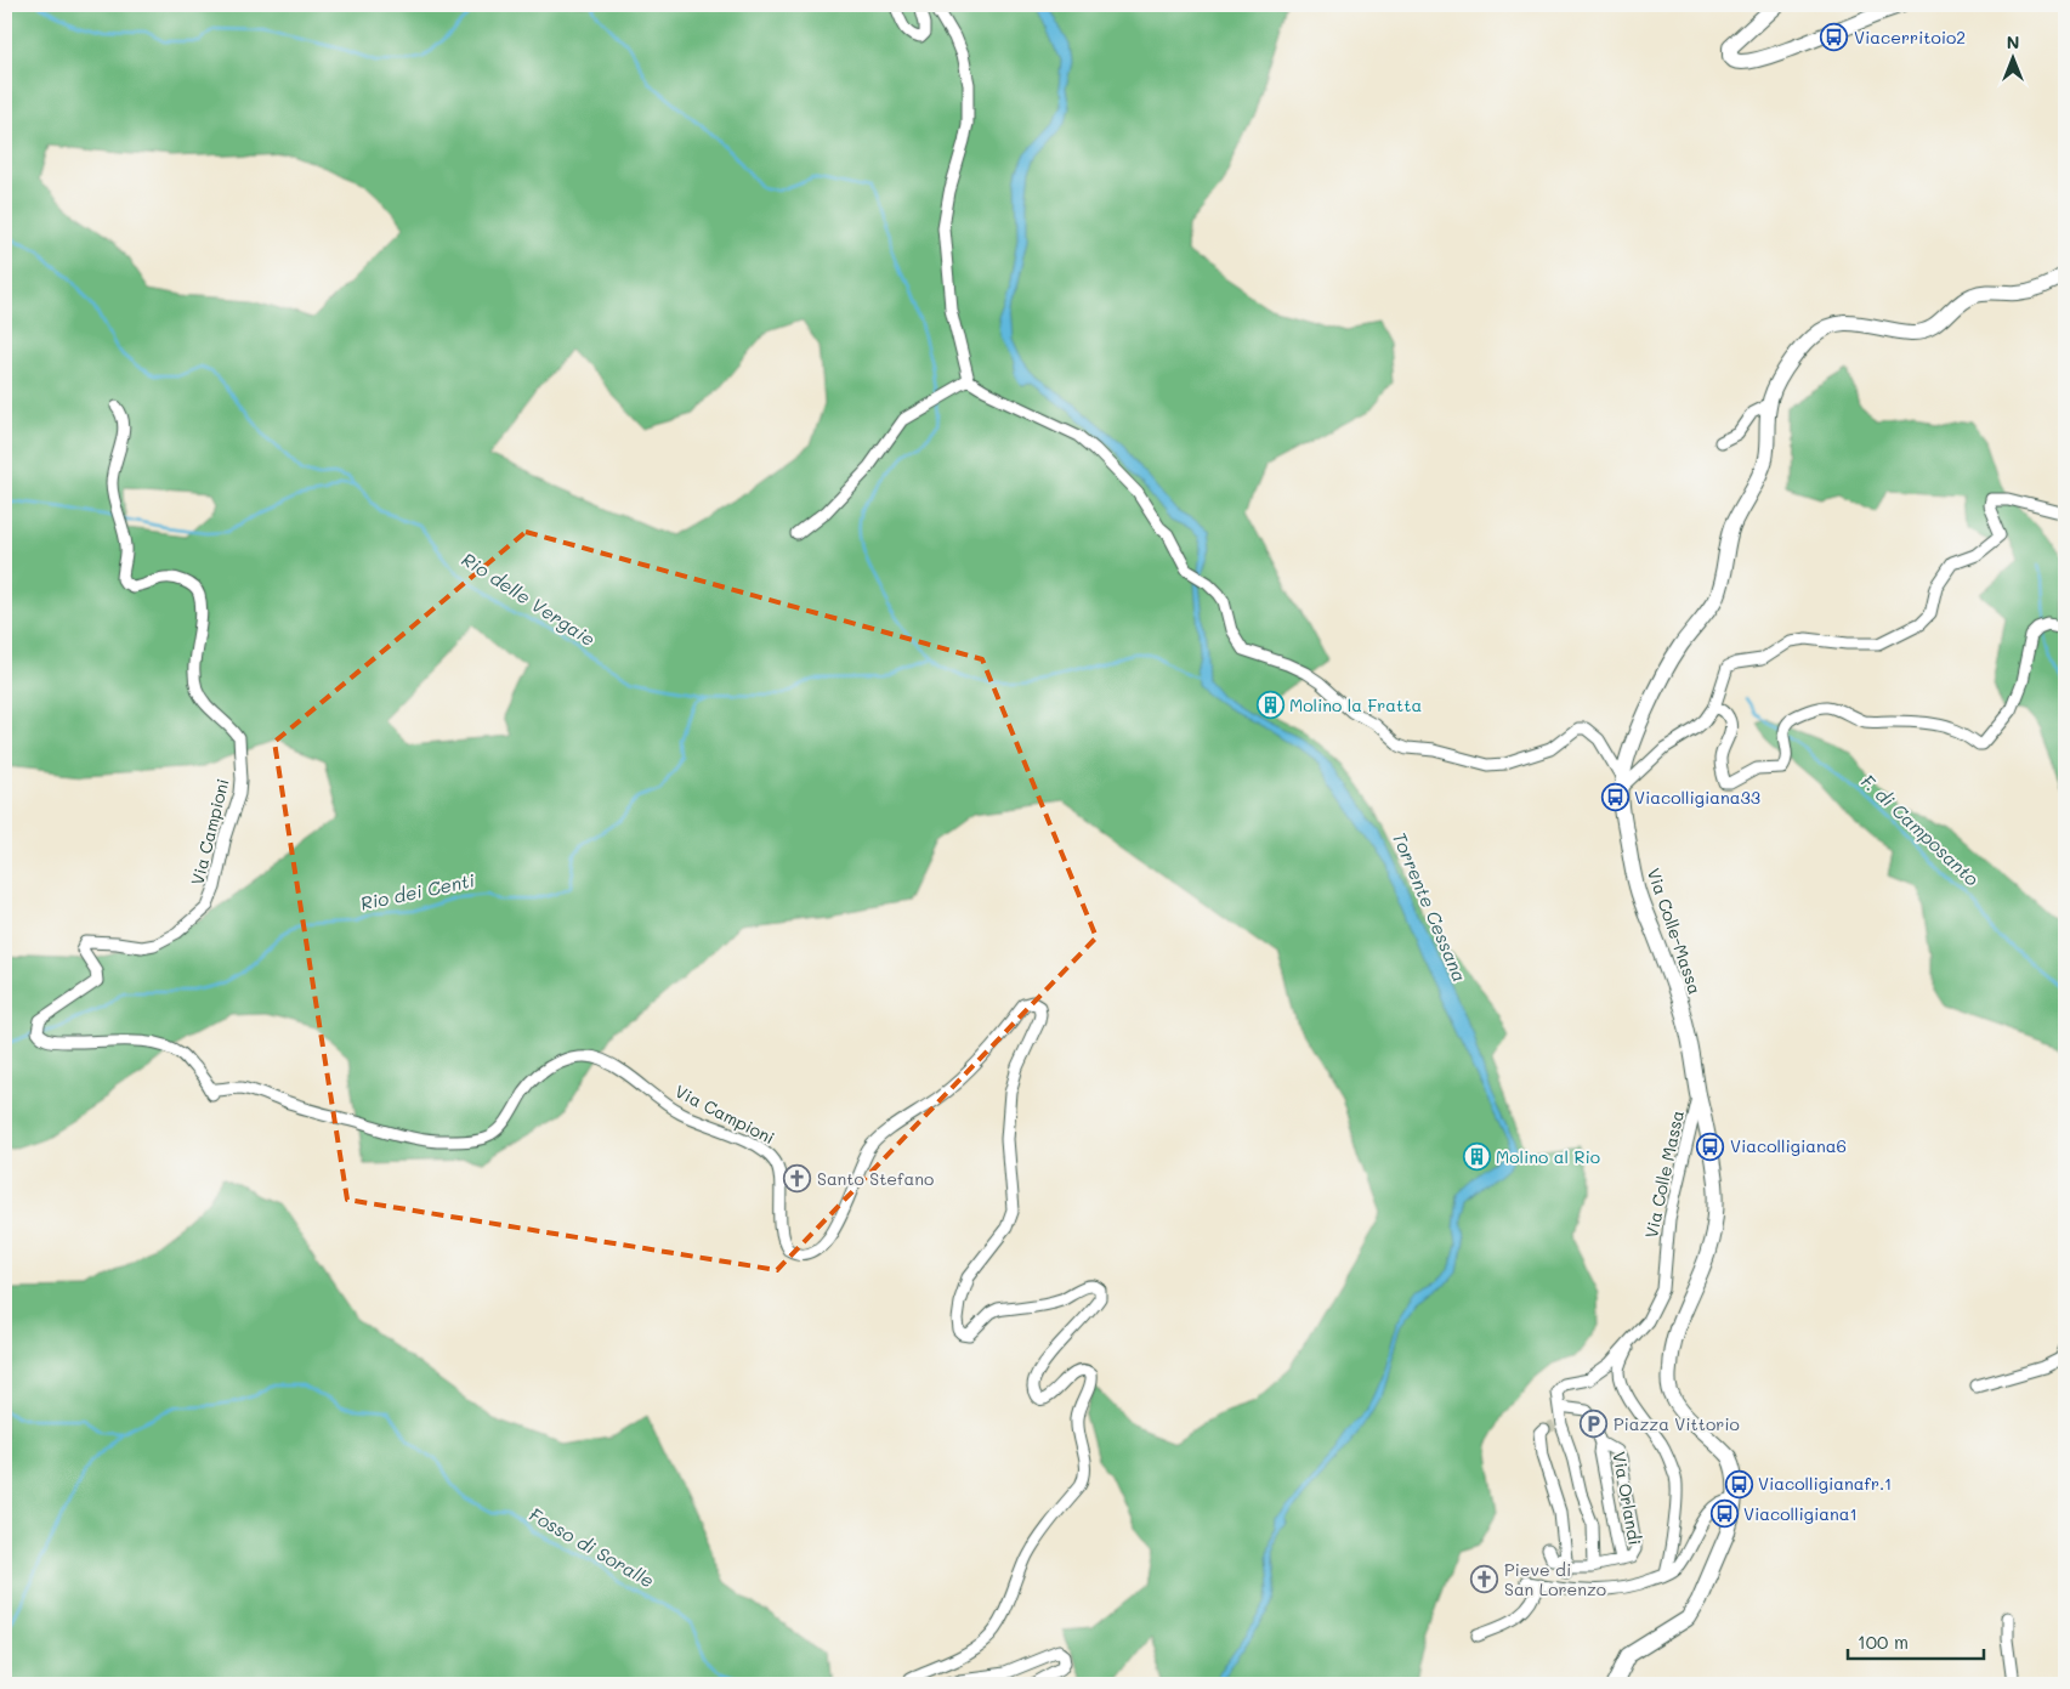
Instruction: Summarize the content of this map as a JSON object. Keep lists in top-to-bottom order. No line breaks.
{"streets":{"street":["Via Campioni","Via Colle-Massa","Via Colle Massa","Via Orlandi"]},"crossings":[["Via Colle-Massa","Via Colle Massa"]],"water":["Rio delle Vergaie","F. di Camposanto","Rio dei Centi","Torrente Cessana","Fosso di Soralle"],"places":{"bus stop":["Viacerritoio2","Viacolligiana33","Viacolligiana6","Viacolligianafr.1","Viacolligiana1"],"building":["Molino la Fratta","Molino al Rio"],"church":["Santo Stefano","Pieve di San Lorenzo"],"parking":["Piazza Vittorio"]},"scale_bar":"100 m","north":"top"}
